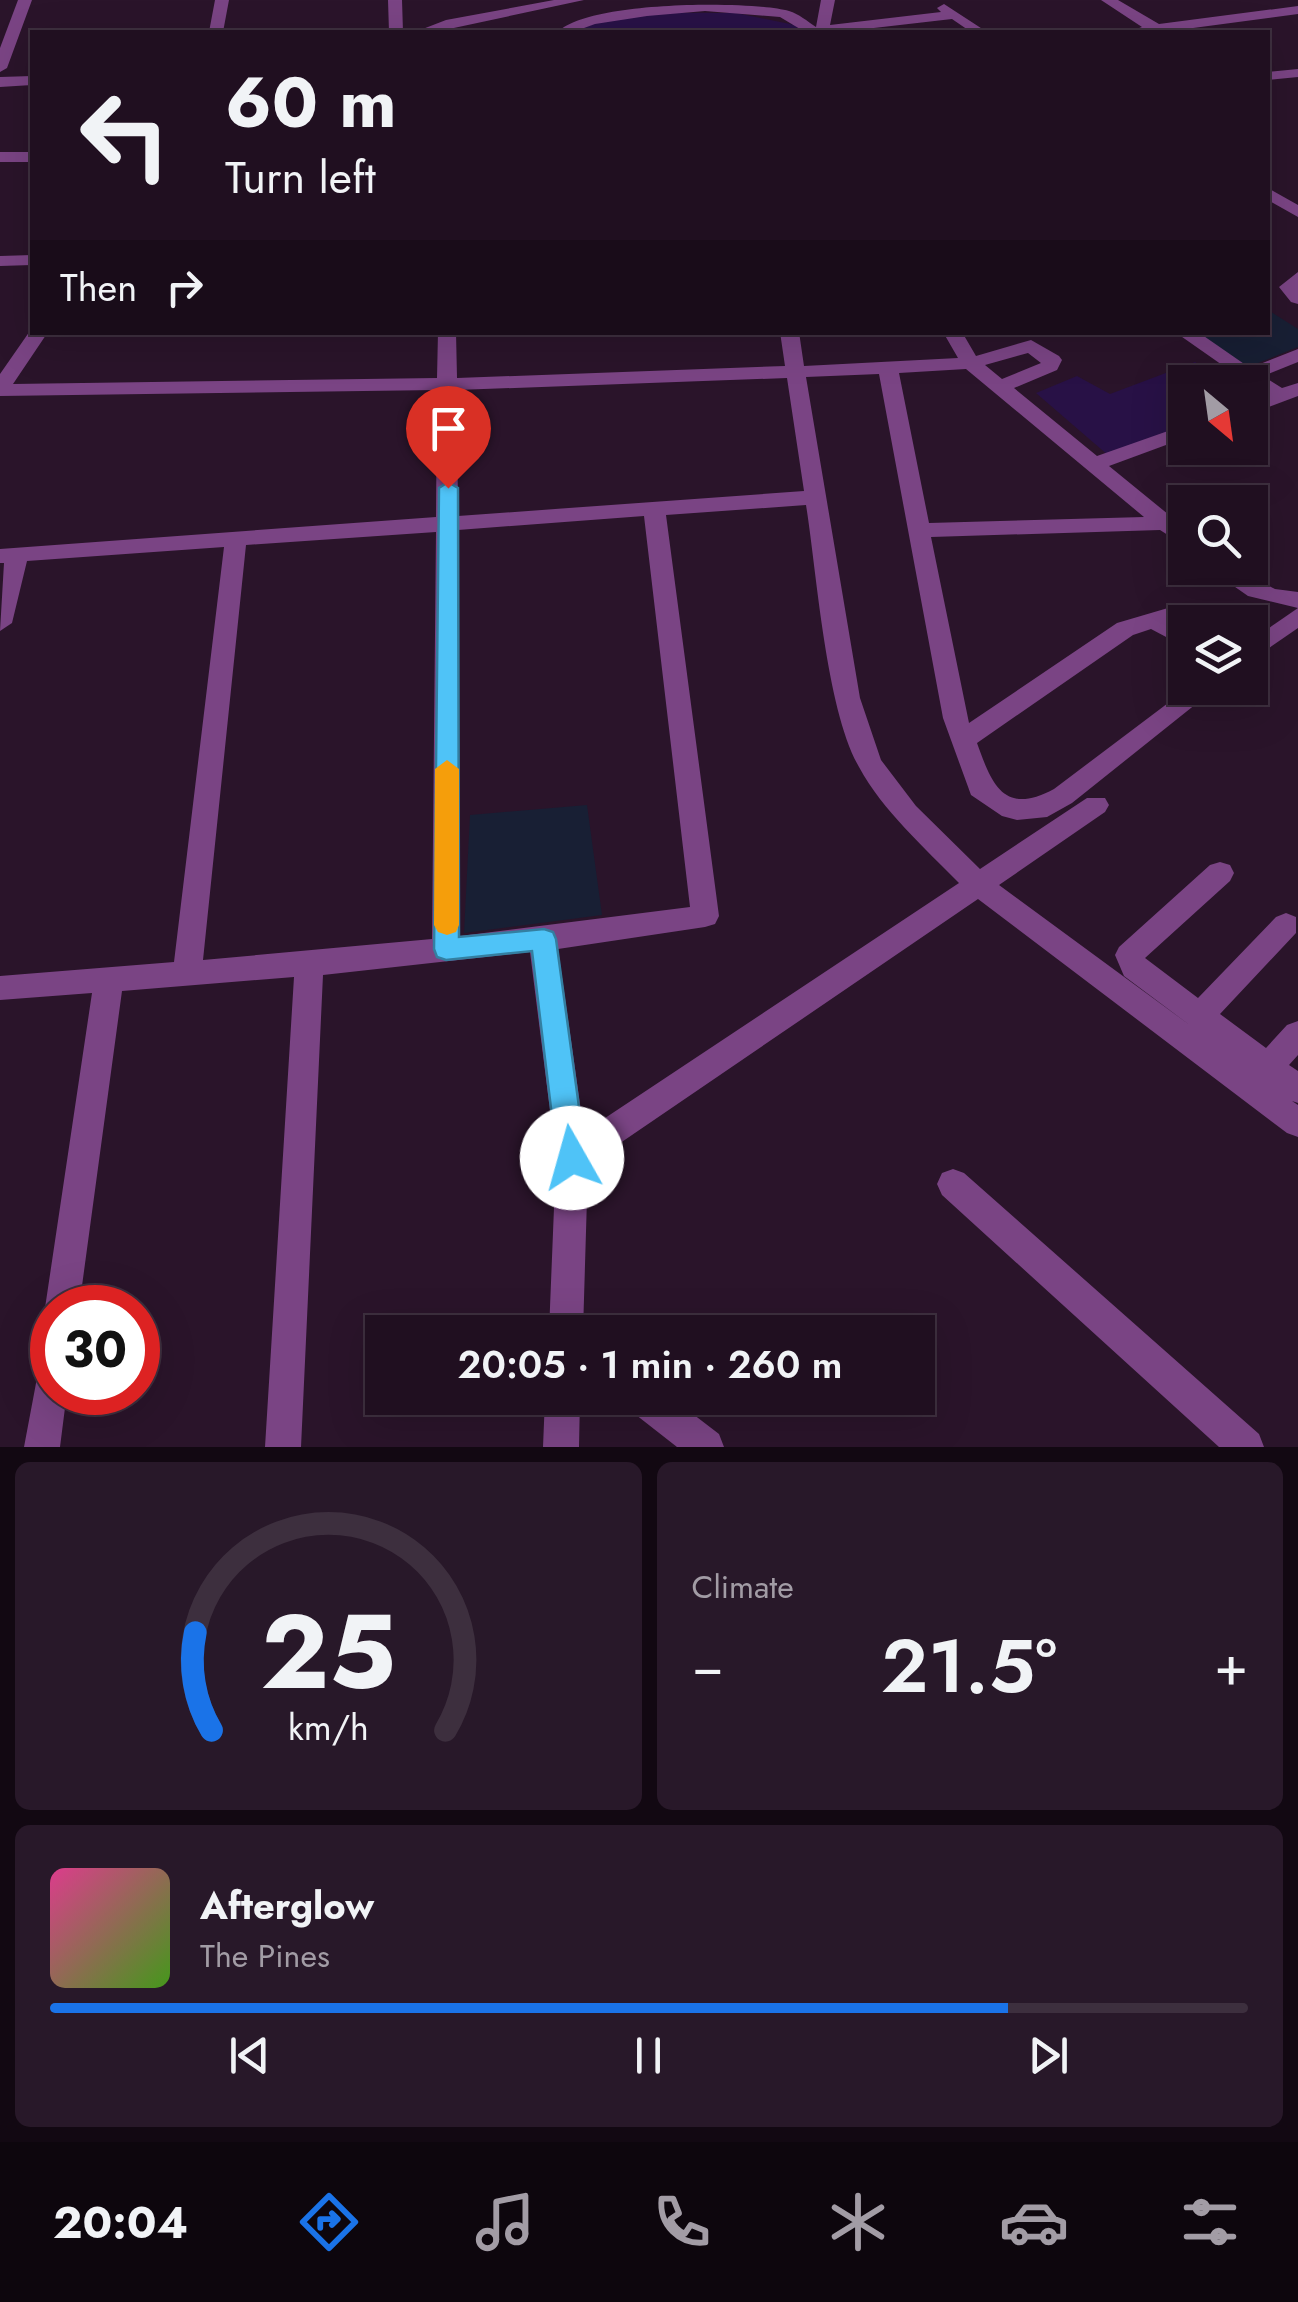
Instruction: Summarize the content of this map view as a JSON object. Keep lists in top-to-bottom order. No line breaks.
{"north":"bottom right","page":{"turn":["60 m","Turn left"],"then":"Then","limit":"30","trip":"20:05 · 1 min · 260 m","tile":"Climate","heat":["−","21.5°","+"],"song":["Afterglow","The Pines"],"tabs":"20:04","gauge":["25","km/h"]}}
